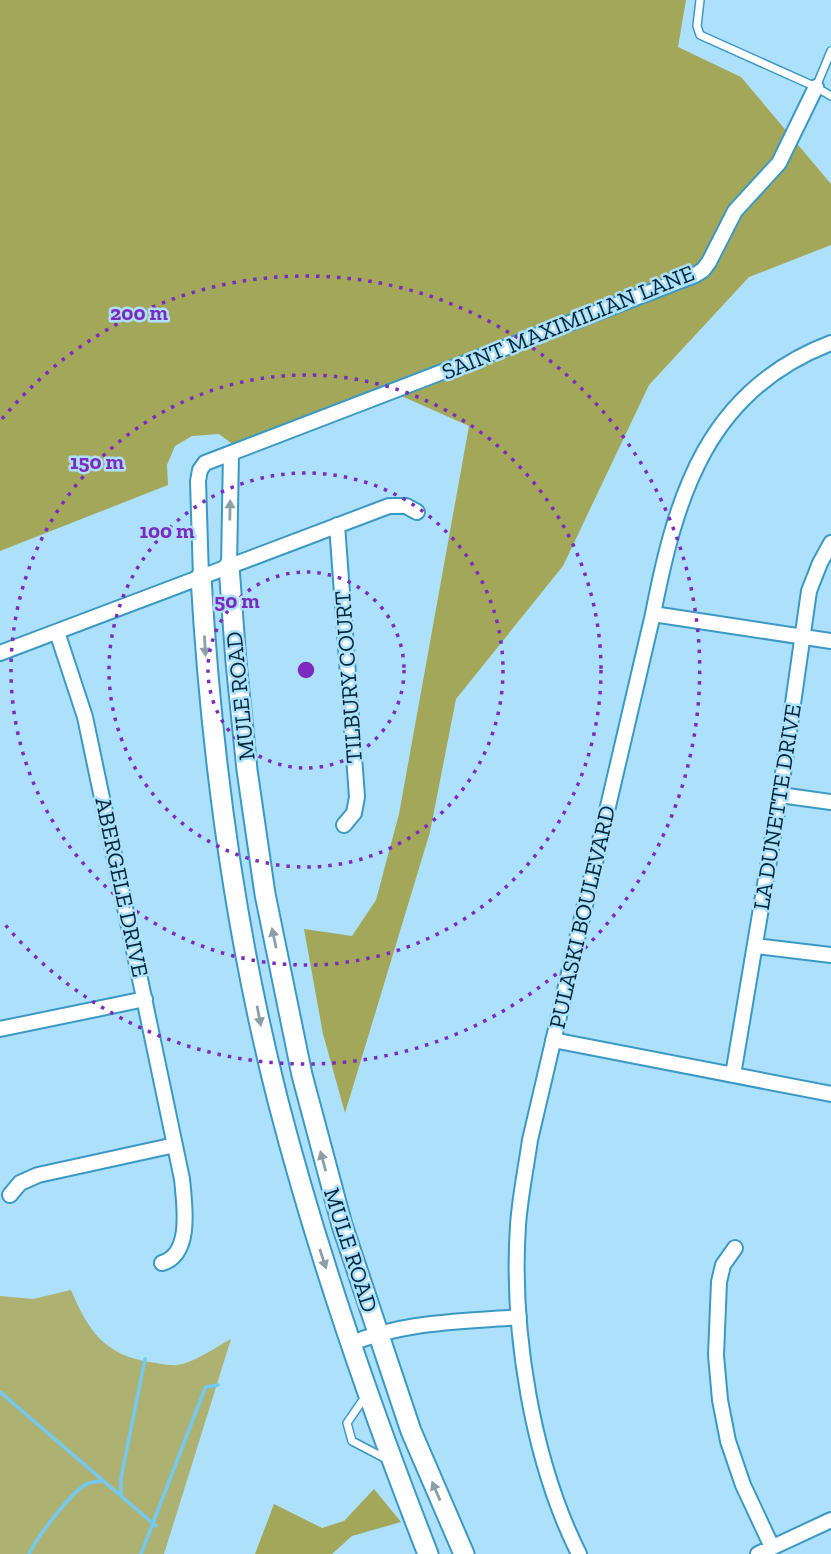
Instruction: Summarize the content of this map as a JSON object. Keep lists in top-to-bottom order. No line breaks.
{"streets":{"main road":["MULE ROAD"],"street":["SAINT MAXIMILIAN LANE","TILBURY COURT","LA DUNETTE DRIVE","ABERGELE DRIVE","PULASKI BOULEVARD"]},"crossings":[["SAINT MAXIMILIAN LANE","MULE ROAD"]],"rings":["200 m","150 m","100 m","50 m"]}
